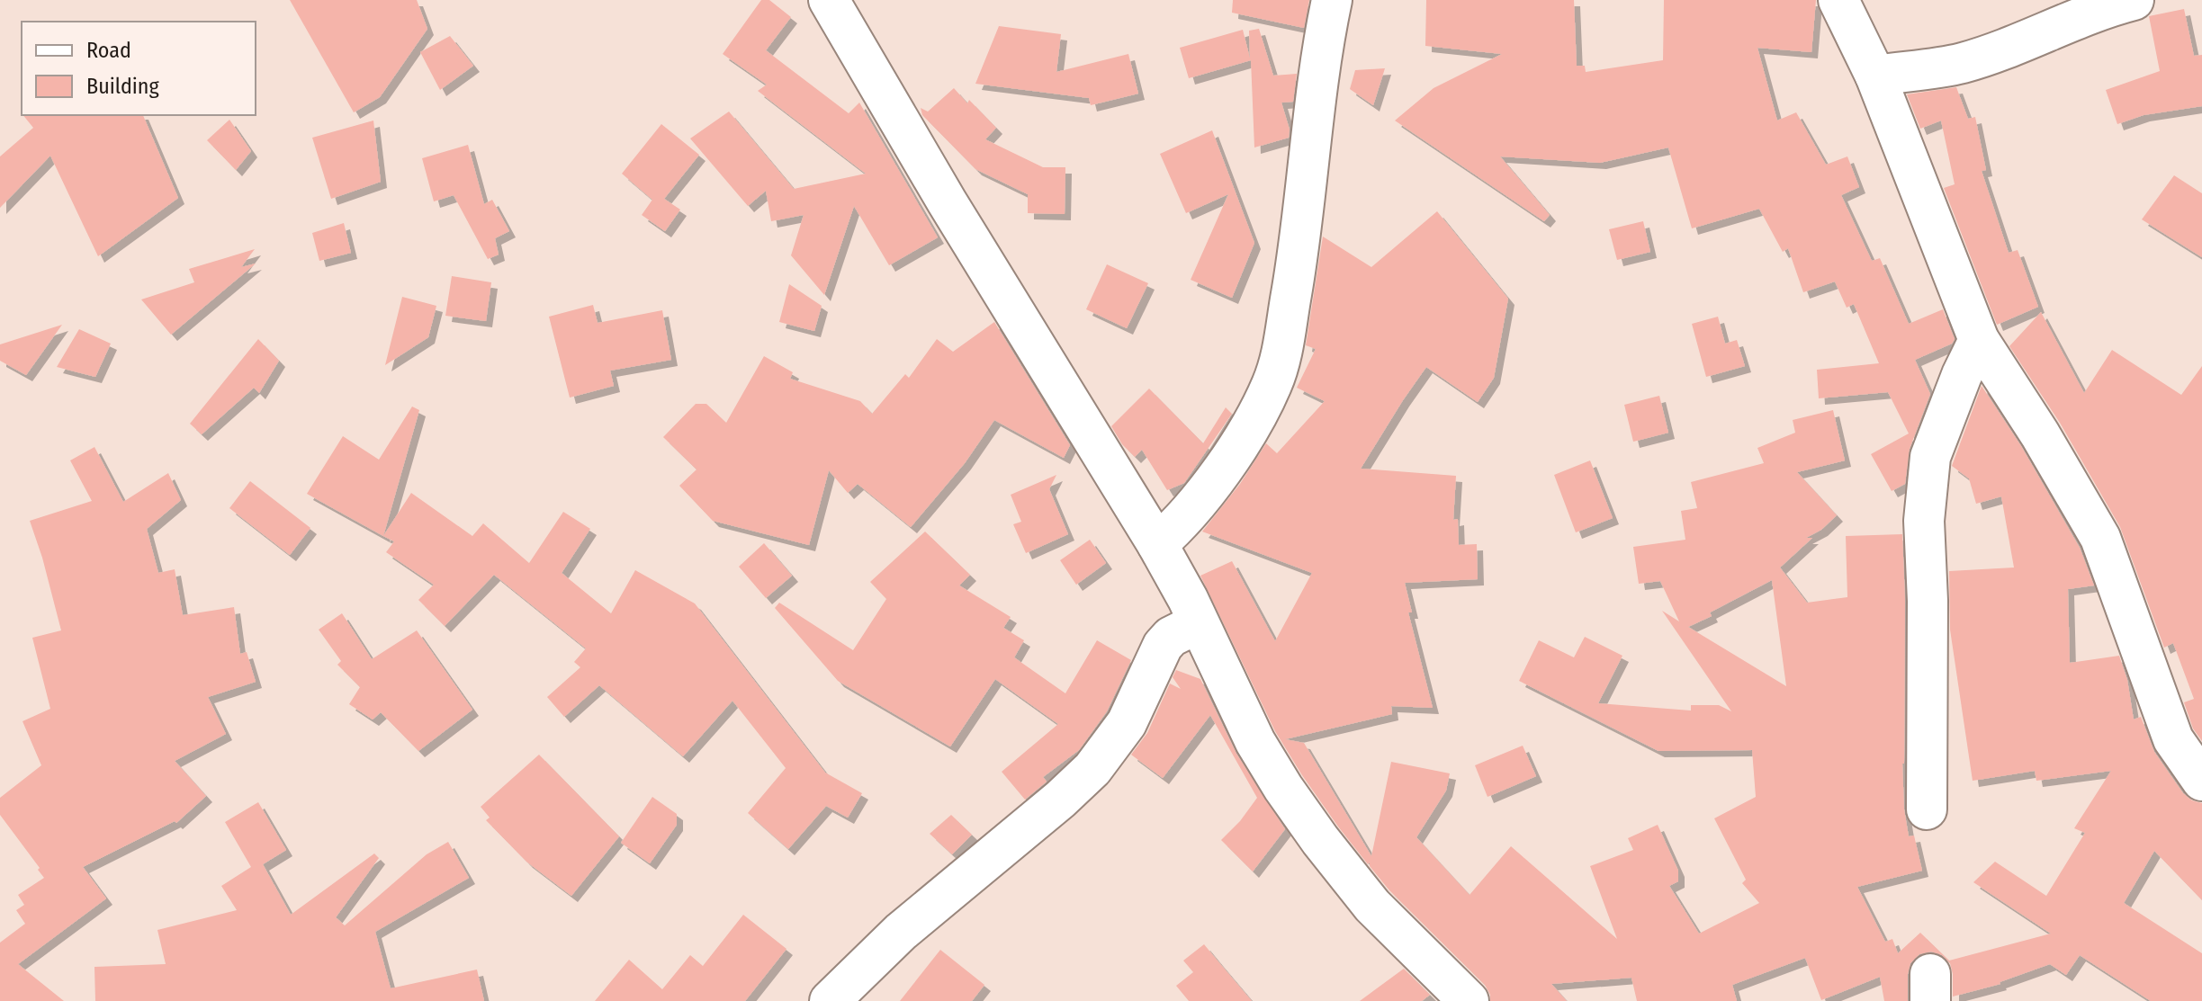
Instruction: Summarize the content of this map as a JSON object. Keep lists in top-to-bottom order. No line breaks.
{"legend":["Road","Building"]}
